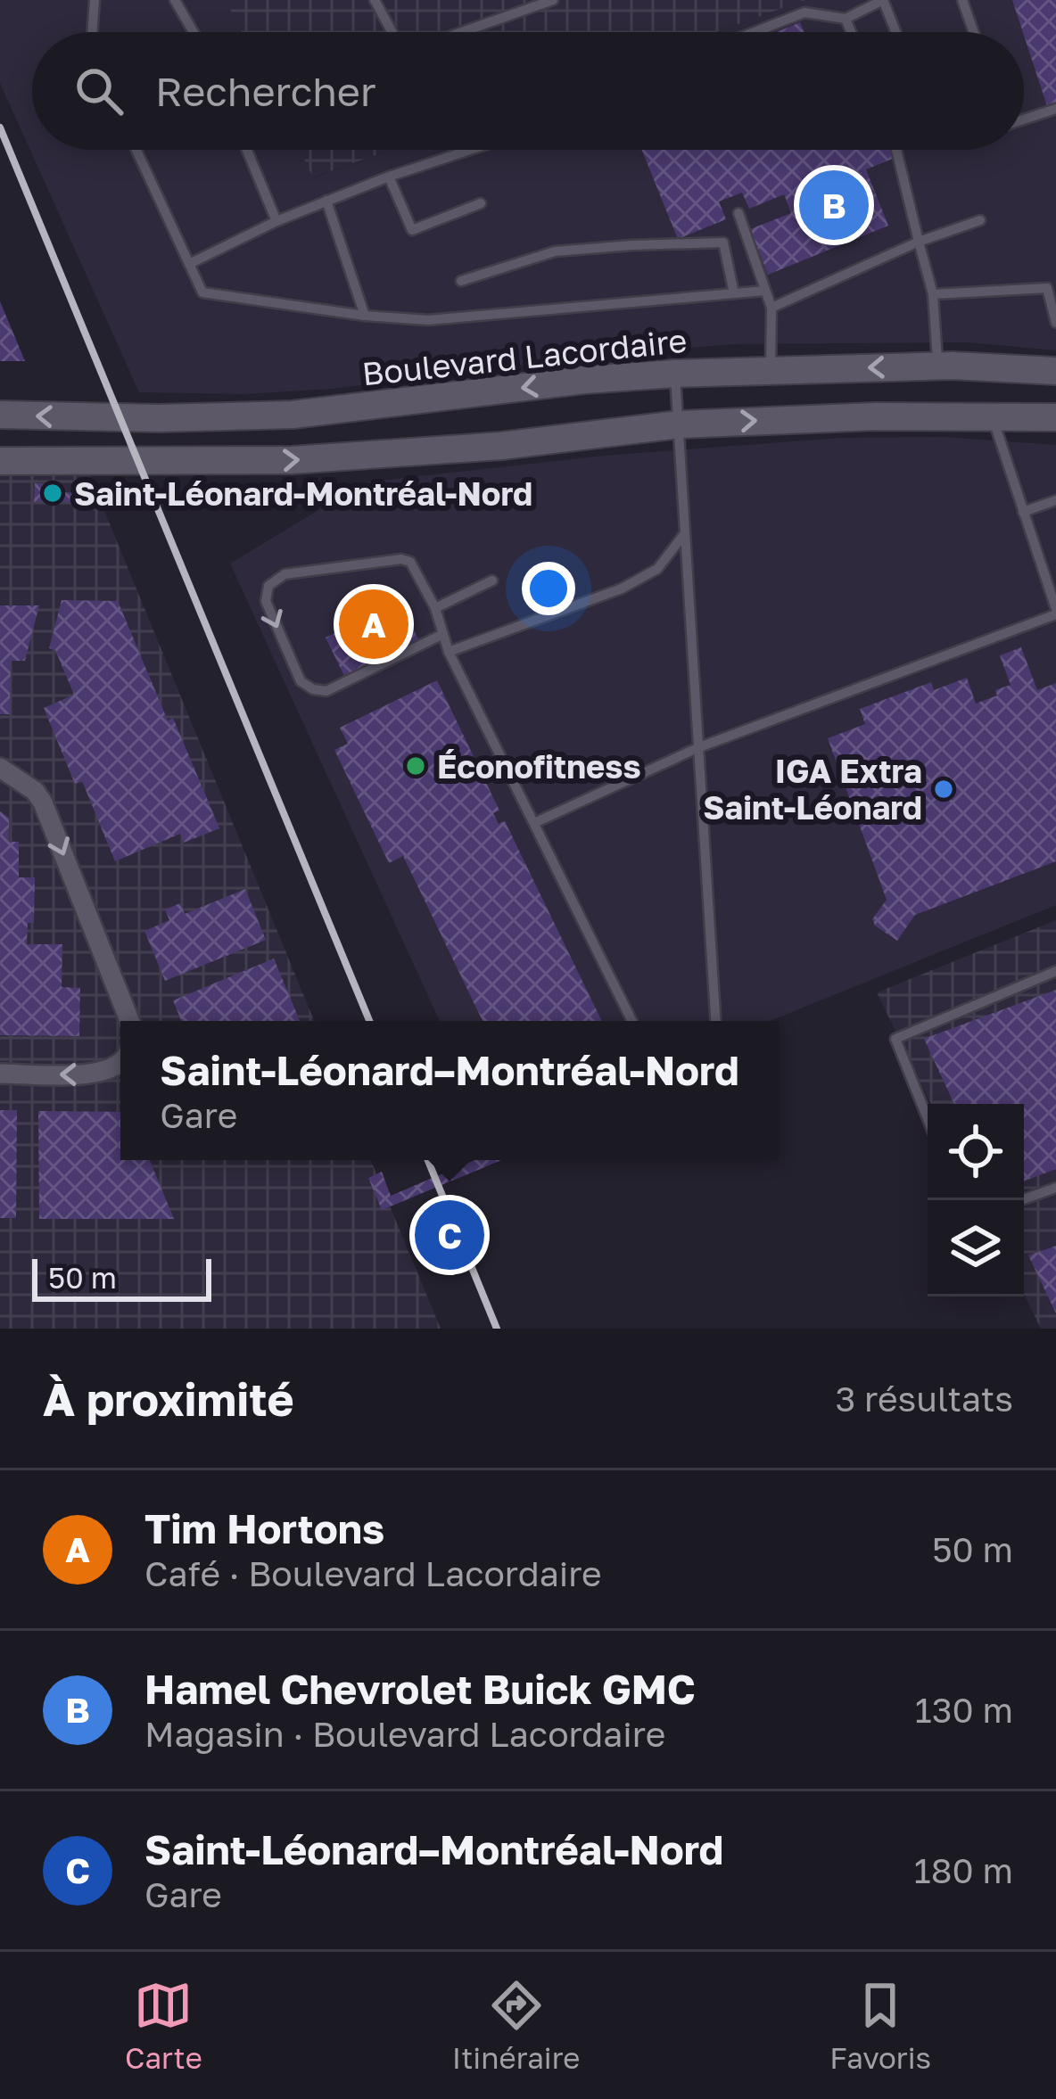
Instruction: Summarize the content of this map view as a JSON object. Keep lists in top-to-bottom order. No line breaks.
{"streets":{"main road":["Boulevard Lacordaire"]},"places":["Saint-Léonard-Montréal-Nord","Éconofitness","IGA Extra Saint-Léonard"],"scale_bar":"50 m","page":{"search":"Rechercher","pins":["B","A","C"],"popup":["Saint-Léonard–Montréal-Nord","Gare"],"scale":"50 m","heading":["À proximité","3 résultats"],"list":[{"mark":"A","name":"Tim Hortons","note":"Café · Boulevard Lacordaire","value":"50 m"},{"mark":"B","name":"Hamel Chevrolet Buick GMC","note":"Magasin · Boulevard Lacordaire","value":"130 m"},{"mark":"C","name":"Saint-Léonard–Montréal-Nord","note":"Gare","value":"180 m"}],"nav":["Carte","Itinéraire","Favoris"]}}
